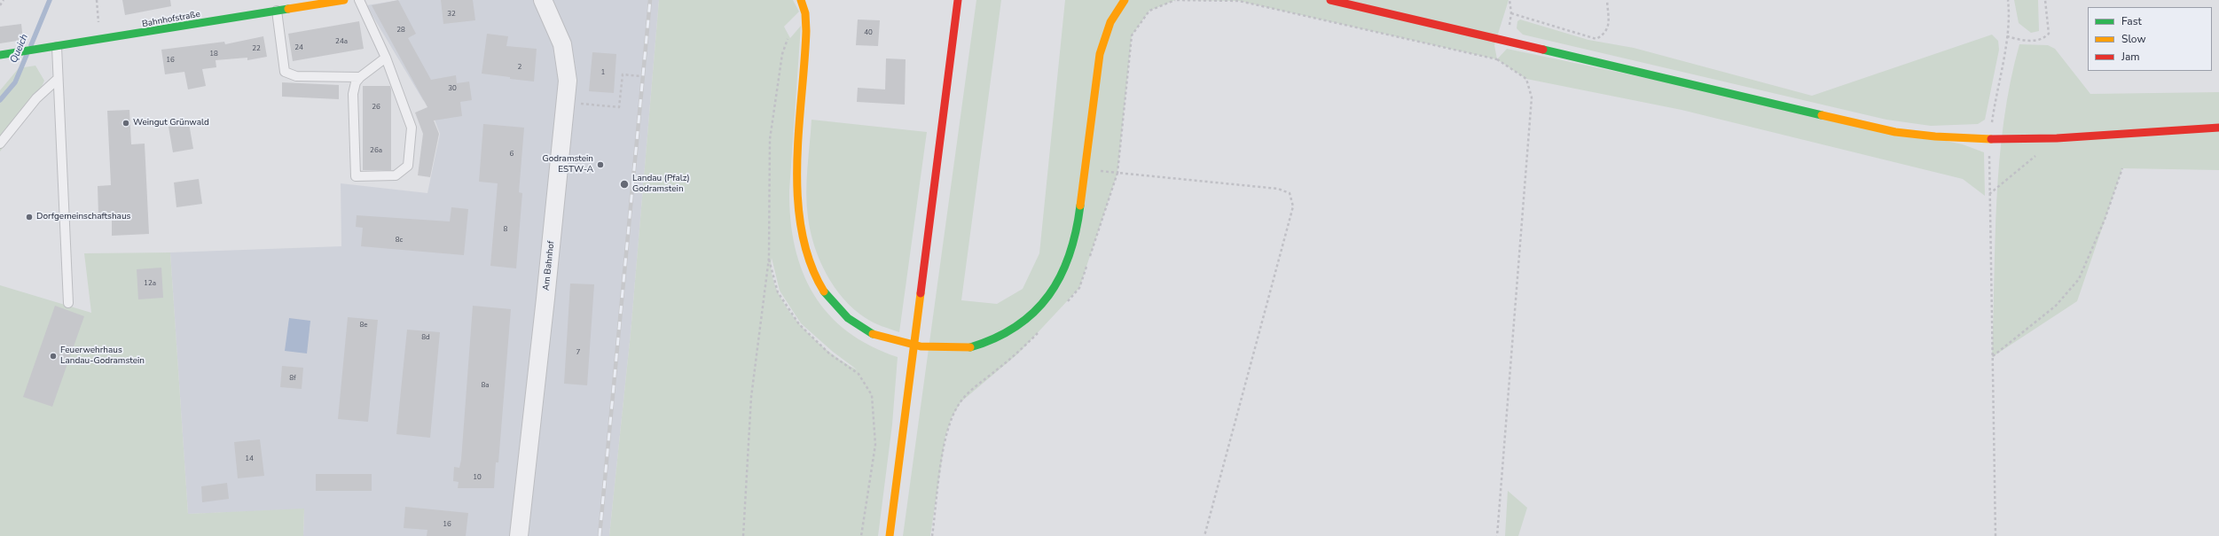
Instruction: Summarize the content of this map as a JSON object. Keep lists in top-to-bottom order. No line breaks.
{"streets":{"main road":["Bahnhofstraße"],"street":["Am Bahnhof"]},"water":["Queich"],"places":["Weingut Grünwald","Godramstein ESTW-A","Landau (Pfalz) Godramstein","Dorfgemeinschaftshaus","Feuerwehrhaus Landau-Godramstein"],"house_numbers":["32","28","40","24a","24","22","18","16","2","1","30","26","26a","6","8","8c","12a","8e","8d","7","8f","8a","14","10","16"],"legend":["Fast","Slow","Jam"]}
